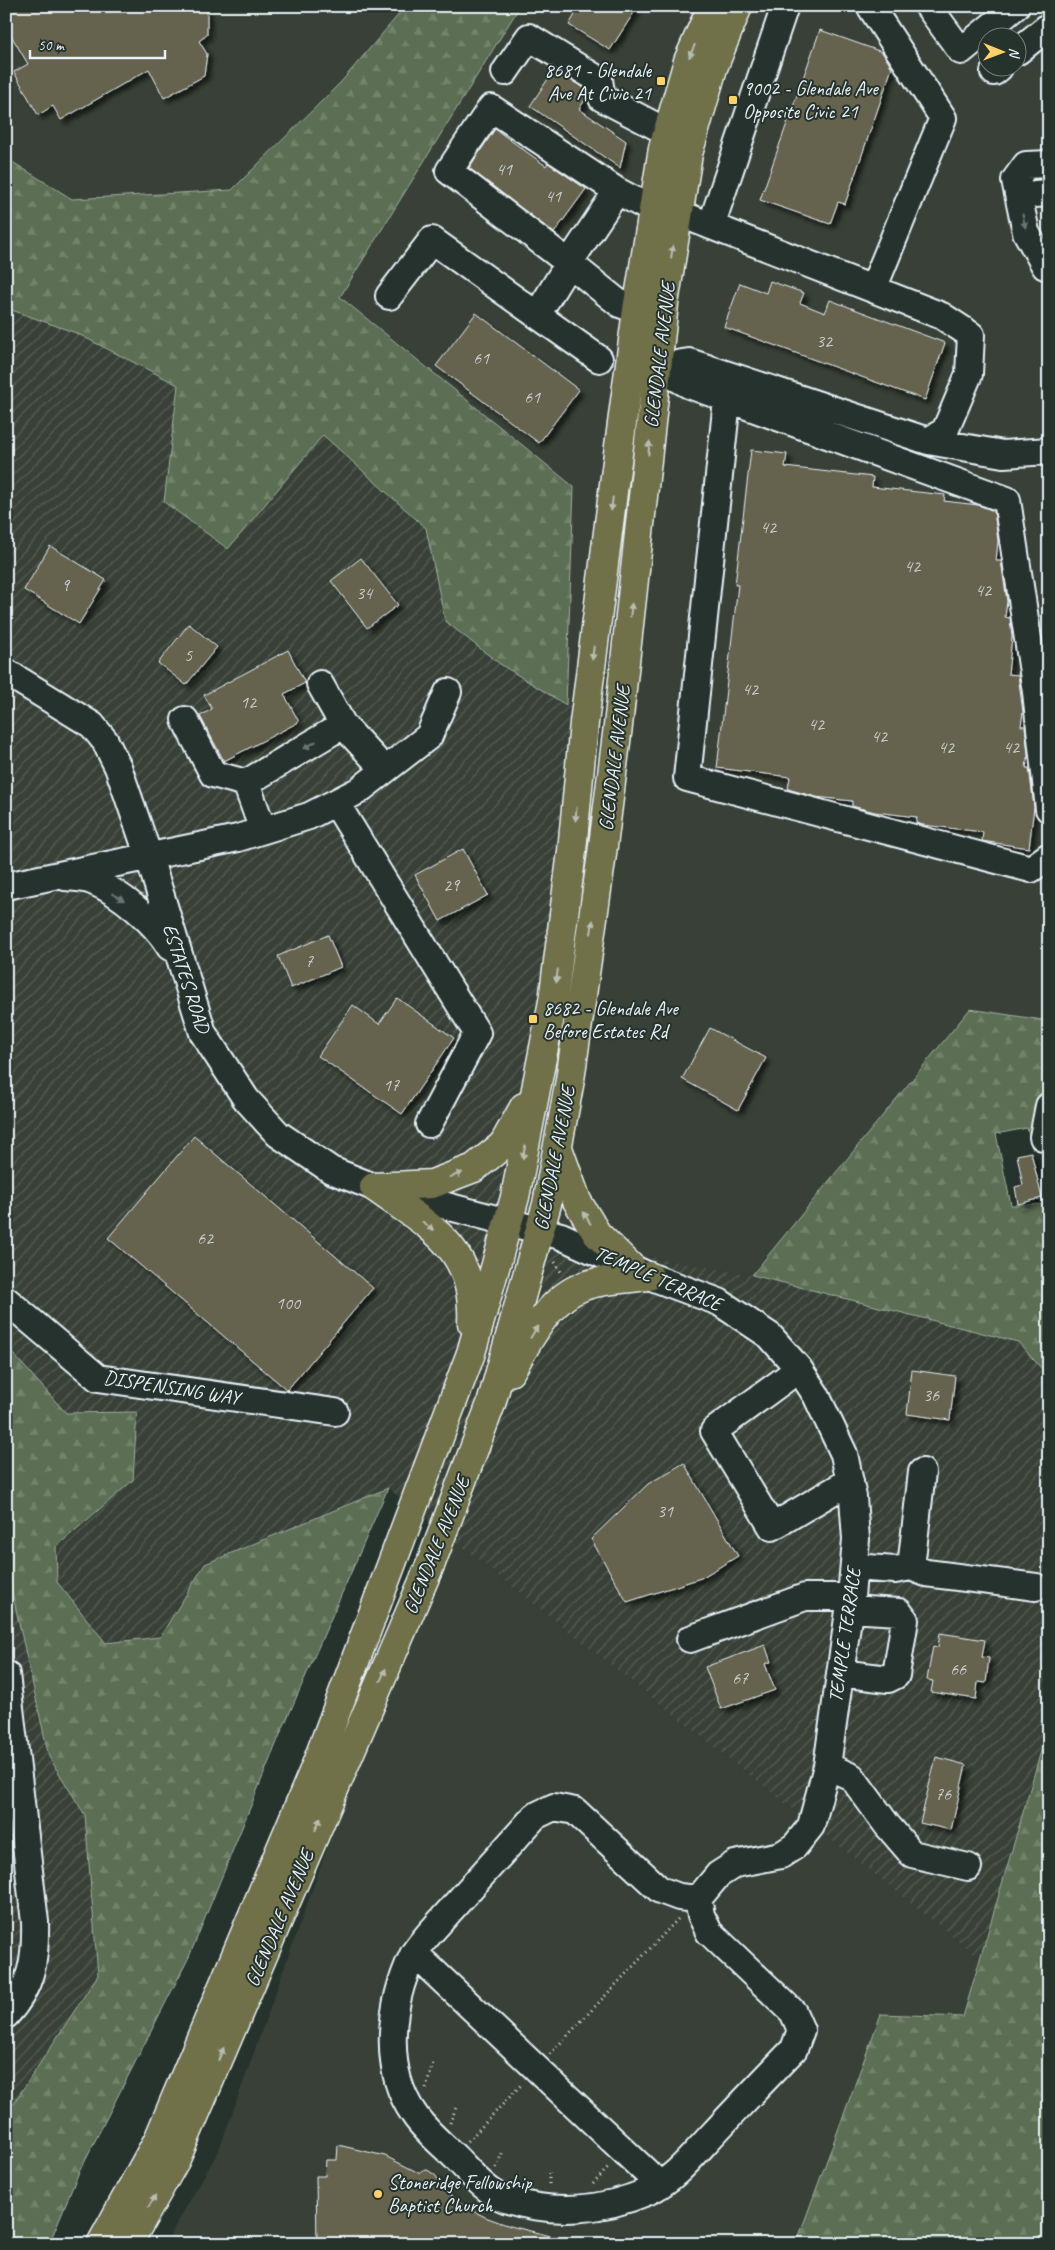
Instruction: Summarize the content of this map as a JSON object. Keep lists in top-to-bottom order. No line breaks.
{"streets":{"main road":["GLENDALE AVENUE"],"street":["ESTATES ROAD","TEMPLE TERRACE","DISPENSING WAY"]},"crossings":[["GLENDALE AVENUE","ESTATES ROAD"],["GLENDALE AVENUE","TEMPLE TERRACE"],["ESTATES ROAD","TEMPLE TERRACE"]],"places":{"transit":["8681 - Glendale Ave At Civic 21","9002 - Glendale Ave Opposite Civic 21","8682 - Glendale Ave Before Estates Rd"],"other":["Stoneridge Fellowship Baptist Church"]},"house_numbers":["41","41","32","61","61","42","42","9","42","34","5","42","12","42","42","42","42","29","7","17","62","100","36","31","66","67","76"],"scale_bar":"50 m","north":"right"}
